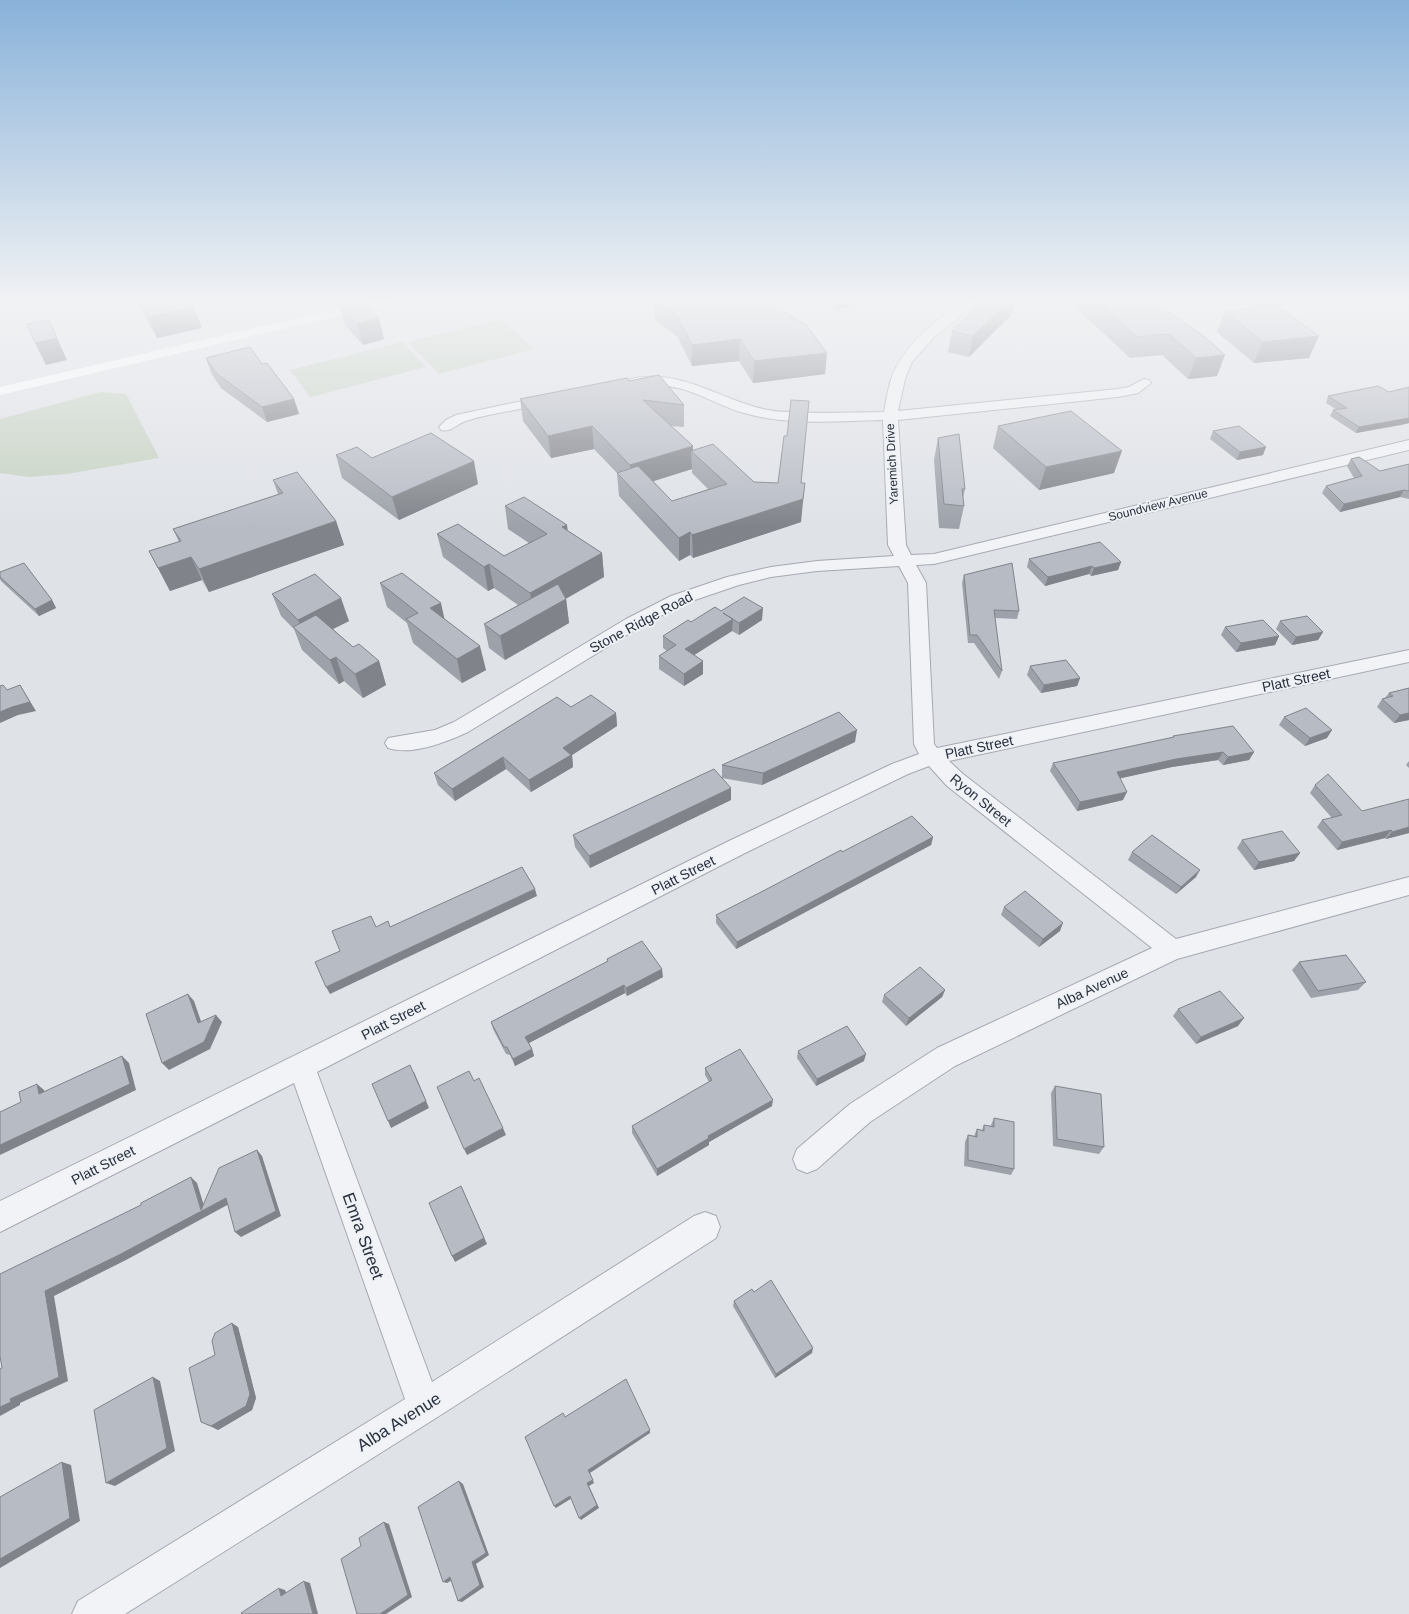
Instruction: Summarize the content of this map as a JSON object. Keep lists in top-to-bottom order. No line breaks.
{"streets":{"street":["Yaremich Drive","Soundview Avenue","Stone Ridge Road","Platt Street","Ryon Street","Alba Avenue","Emra Street"]},"crossings":[["Yaremich Drive","Soundview Avenue"],["Yaremich Drive","Stone Ridge Road"],["Yaremich Drive","Ryon Street"],["Soundview Avenue","Stone Ridge Road"],["Soundview Avenue","Ryon Street"],["Stone Ridge Road","Ryon Street"],["Platt Street","Ryon Street"],["Platt Street","Emra Street"],["Ryon Street","Alba Avenue"],["Alba Avenue","Emra Street"]]}
